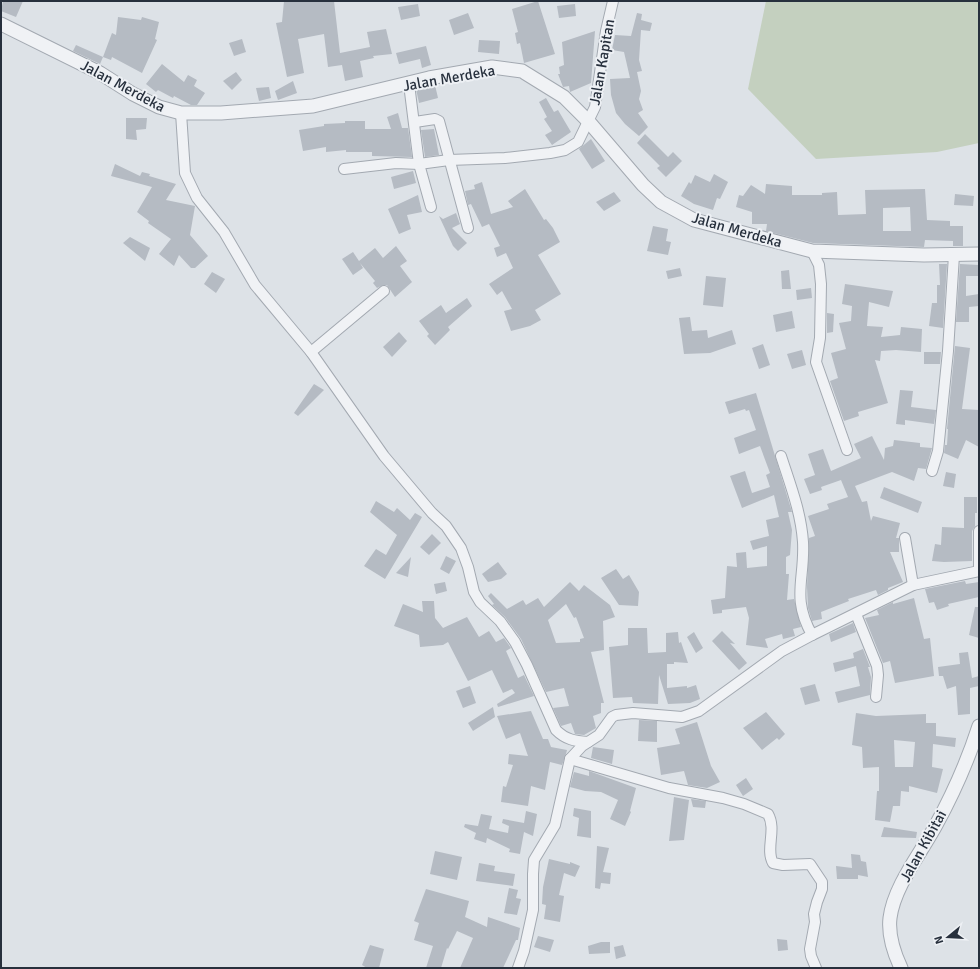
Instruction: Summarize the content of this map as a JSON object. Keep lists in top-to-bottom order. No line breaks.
{"streets":{"street":["Jalan Kapitan","Jalan Merdeka","Jalan Kibitai"]},"crossings":[["Jalan Kapitan","Jalan Merdeka"]],"north":"left"}
